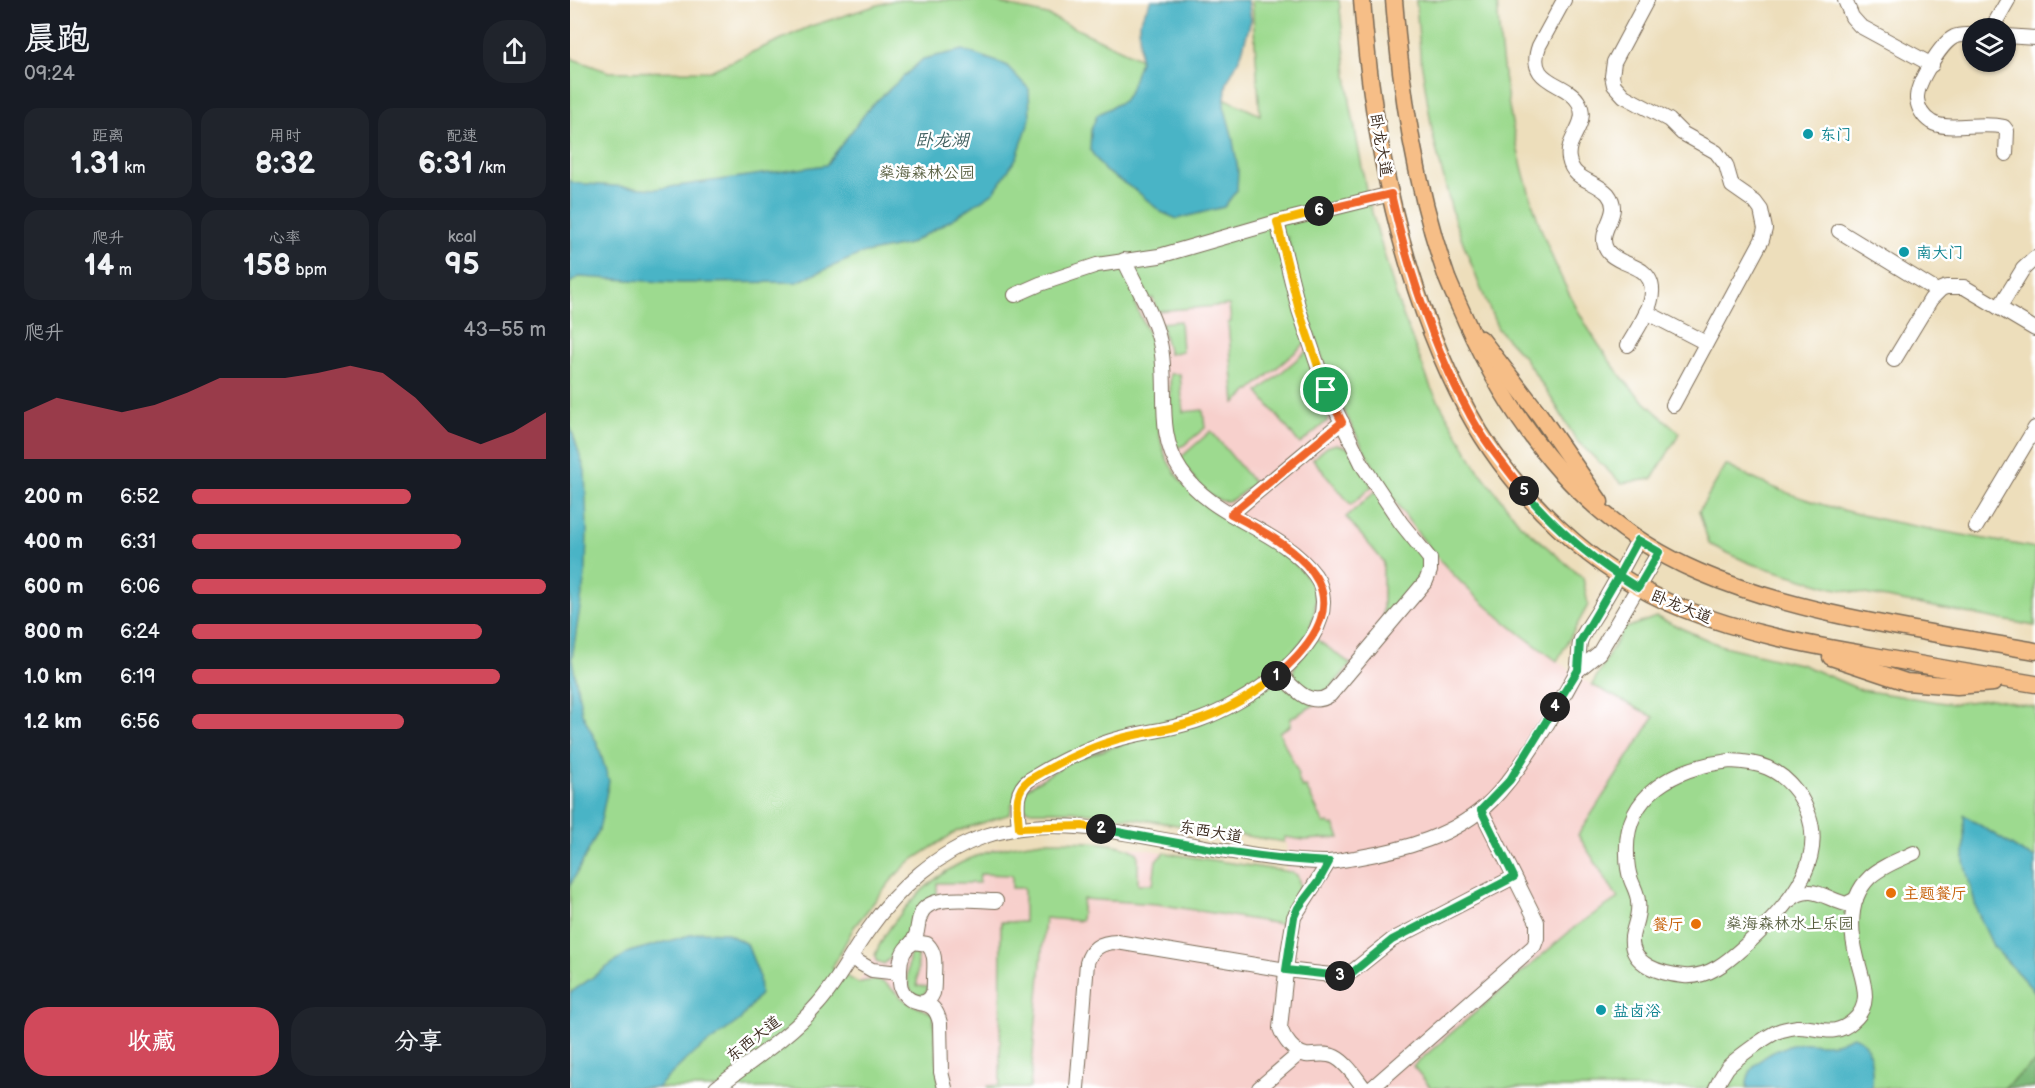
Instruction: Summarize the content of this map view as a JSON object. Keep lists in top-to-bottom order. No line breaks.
{"streets":{"main road":["卧龙大道"],"street":["东西大道"]},"crossings":[["卧龙大道","东西大道"]],"water":["卧龙湖"],"parks":["燊海森林公园","燊海森林水上乐园"],"places":["东门","南大门","主题餐厅","餐厅","盐卤浴"],"page":{"heading":["晨跑","09:24"],"stats":[["距离","1.31 km"],["用时","8:32"],["配速","6:31 /km"],["爬升","14 m"],["心率","158 bpm"],["kcal","95"]],"pins":["6","5","1","4","2","3"],"chart":["爬升","43–55 m"],"list":[{"name":"200 m","note":"6:52"},{"name":"400 m","note":"6:31"},{"name":"600 m","note":"6:06"},{"name":"800 m","note":"6:24"},{"name":"1.0 km","note":"6:19"},{"name":"1.2 km","note":"6:56"}],"buttons":["收藏","分享"]}}
